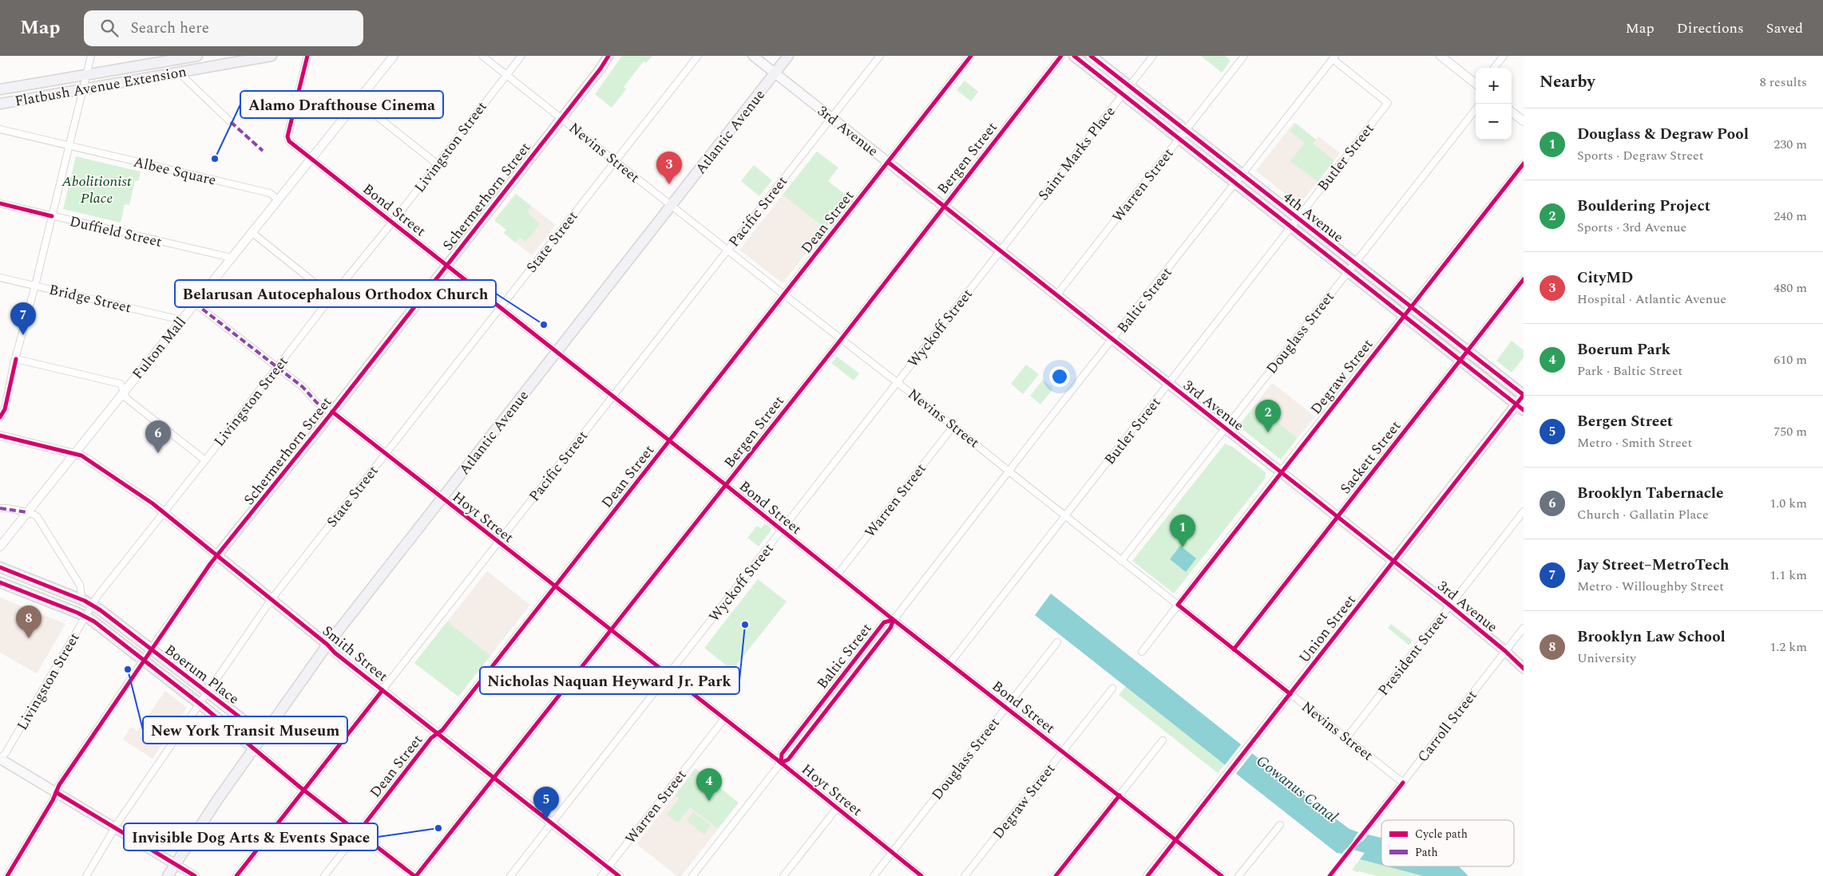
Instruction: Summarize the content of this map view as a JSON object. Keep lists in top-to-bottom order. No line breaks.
{"streets":{"main road":["Flatbush Avenue Extension","3rd Avenue","Atlantic Avenue","Schermerhorn Street","4th Avenue","Union Street","Smith Street","Boerum Place"],"street":["Livingston Street","Nevins Street","Saint Marks Place","Butler Street","Bergen Street","Albee Square","Warren Street","Bond Street","Pacific Street","Dean Street","Duffield Street","State Street","Bridge Street","Baltic Street","Wyckoff Street","Douglass Street","Fulton Mall","Degraw Street","Sackett Street","Hoyt Street","President Street","Carroll Street"]},"crossings":[["3rd Avenue","Atlantic Avenue"],["3rd Avenue","Saint Marks Place"],["3rd Avenue","Butler Street"],["3rd Avenue","Bergen Street"],["3rd Avenue","Warren Street"],["3rd Avenue","Pacific Street"],["3rd Avenue","Dean Street"],["3rd Avenue","Baltic Street"],["3rd Avenue","Wyckoff Street"],["3rd Avenue","Douglass Street"],["3rd Avenue","Degraw Street"],["3rd Avenue","Sackett Street"],["3rd Avenue","Union Street"],["3rd Avenue","President Street"],["3rd Avenue","Carroll Street"],["Atlantic Avenue","Nevins Street"],["Atlantic Avenue","Bond Street"],["Atlantic Avenue","Hoyt Street"],["Atlantic Avenue","Smith Street"],["Atlantic Avenue","Boerum Place"],["Livingston Street","Nevins Street"],["Livingston Street","Bond Street"],["Livingston Street","Hoyt Street"],["Livingston Street","Smith Street"],["Livingston Street","Boerum Place"],["Nevins Street","Butler Street"],["Nevins Street","Bergen Street"],["Nevins Street","Warren Street"],["Nevins Street","Schermerhorn Street"],["Nevins Street","Pacific Street"],["Nevins Street","Dean Street"],["Nevins Street","State Street"],["Nevins Street","Baltic Street"],["Nevins Street","Wyckoff Street"],["Nevins Street","Douglass Street"],["Nevins Street","Degraw Street"],["Nevins Street","Sackett Street"],["Nevins Street","Union Street"],["Nevins Street","President Street"],["Nevins Street","Carroll Street"],["Saint Marks Place","4th Avenue"],["Saint Marks Place","Wyckoff Street"],["Butler Street","Bond Street"],["Butler Street","4th Avenue"],["Butler Street","Baltic Street"],["Bergen Street","Bond Street"],["Bergen Street","Hoyt Street"],["Bergen Street","Smith Street"],["Bergen Street","Boerum Place"],["Albee Square","Fulton Mall"],["Warren Street","Bond Street"],["Warren Street","4th Avenue"],["Warren Street","Hoyt Street"],["Warren Street","Smith Street"],["Schermerhorn Street","Bond Street"],["Schermerhorn Street","Hoyt Street"],["Schermerhorn Street","Smith Street"],["Schermerhorn Street","Boerum Place"],["Bond Street","Pacific Street"],["Bond Street","Dean Street"],["Bond Street","State Street"],["Bond Street","Baltic Street"],["Bond Street","Wyckoff Street"],["Bond Street","Douglass Street"],["Bond Street","Fulton Mall"],["Bond Street","Degraw Street"],["Bond Street","Union Street"],["Pacific Street","Hoyt Street"],["Pacific Street","Smith Street"],["Pacific Street","Boerum Place"],["4th Avenue","Baltic Street"],["4th Avenue","Douglass Street"],["4th Avenue","Degraw Street"],["4th Avenue","Sackett Street"],["4th Avenue","Union Street"],["Dean Street","Hoyt Street"],["Dean Street","Smith Street"],["Dean Street","Boerum Place"],["Duffield Street","Fulton Mall"],["State Street","Hoyt Street"],["State Street","Smith Street"],["State Street","Boerum Place"],["Bridge Street","Fulton Mall"],["Baltic Street","Hoyt Street"],["Wyckoff Street","Hoyt Street"],["Wyckoff Street","Smith Street"],["Douglass Street","Hoyt Street"],["Fulton Mall","Hoyt Street"],["Fulton Mall","Smith Street"]],"water":["Gowanus Canal"],"parks":["Abolitionist Place"],"places":["Alamo Drafthouse Cinema","Belarusan Autocephalous Orthodox Church","Nicholas Naquan Heyward Jr. Park","New York Transit Museum","Invisible Dog Arts & Events Space"],"legend":["Cycle path","Path"],"page":{"header":"Map","search":"Search here","nav":["Map","Directions","Saved"],"heading":["Nearby","8 results"],"map_buttons":["+","−"],"list":[{"mark":"1","name":"Douglass & Degraw Pool","note":"Sports · Degraw Street","value":"230 m"},{"mark":"2","name":"Bouldering Project","note":"Sports · 3rd Avenue","value":"240 m"},{"mark":"3","name":"CityMD","note":"Hospital · Atlantic Avenue","value":"480 m"},{"mark":"4","name":"Boerum Park","note":"Park · Baltic Street","value":"610 m"},{"mark":"5","name":"Bergen Street","note":"Metro · Smith Street","value":"750 m"},{"mark":"6","name":"Brooklyn Tabernacle","note":"Church · Gallatin Place","value":"1.0 km"},{"mark":"7","name":"Jay Street–MetroTech","note":"Metro · Willoughby Street","value":"1.1 km"},{"mark":"8","name":"Brooklyn Law School","note":"University","value":"1.2 km"}],"pins":["3","7","2","6","1","8","4","5"]}}
